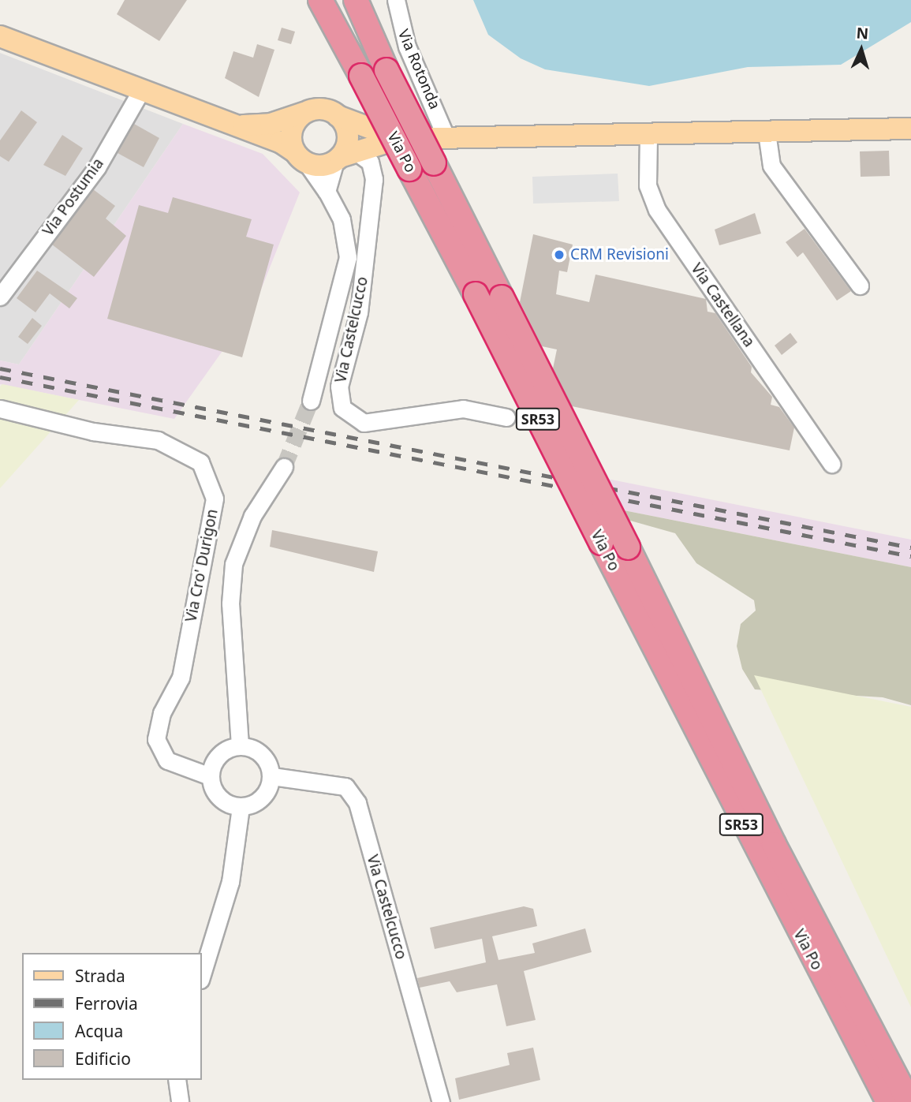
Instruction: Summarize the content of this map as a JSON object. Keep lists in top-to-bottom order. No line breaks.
{"streets":{"highway":["Via Po","SR53"],"street":["Via Rotonda","Via Postumia","Via Castellana","Via Castelcucco","Via Cro' Durigon"]},"crossings":[["Via Castelcucco","Via Cro' Durigon"]],"places":["CRM Revisioni"],"legend":["Strada","Ferrovia","Acqua","Edificio"],"north":"top"}
